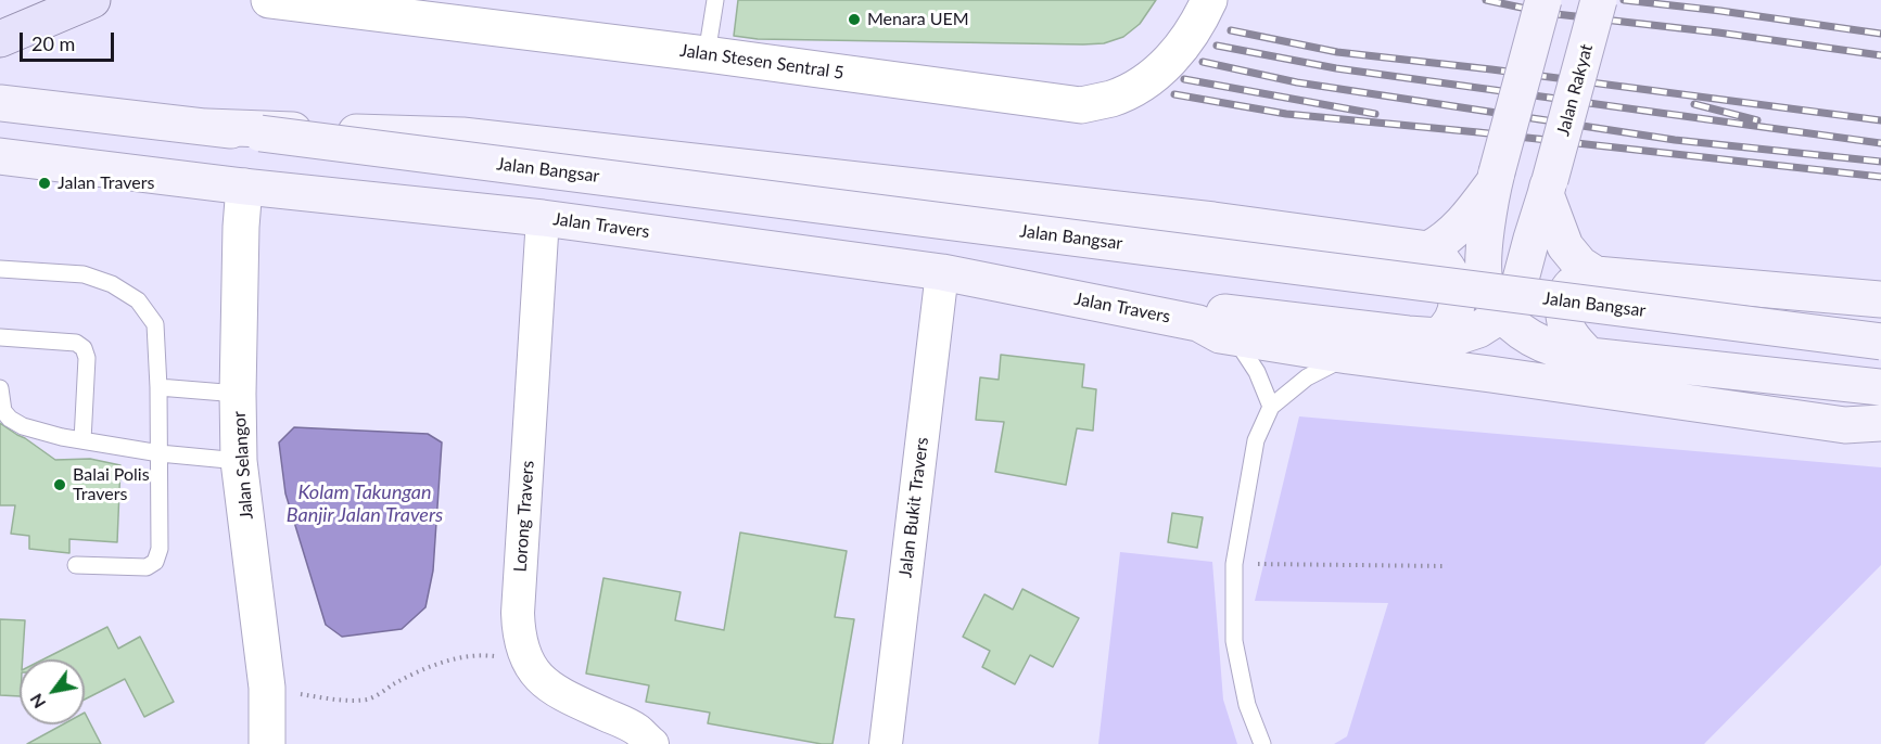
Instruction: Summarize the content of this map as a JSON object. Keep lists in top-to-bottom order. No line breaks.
{"streets":{"main road":["Jalan Rakyat","Jalan Bangsar","Jalan Travers"],"street":["Jalan Stesen Sentral 5","Jalan Selangor","Jalan Bukit Travers","Lorong Travers"]},"crossings":[["Jalan Travers","Jalan Selangor"],["Jalan Travers","Jalan Bukit Travers"],["Jalan Travers","Lorong Travers"]],"water":["Kolam Takungan Banjir Jalan Travers"],"places":["Menara UEM","Jalan Travers","Balai Polis Travers"],"scale_bar":"20 m","north":"bottom left"}
